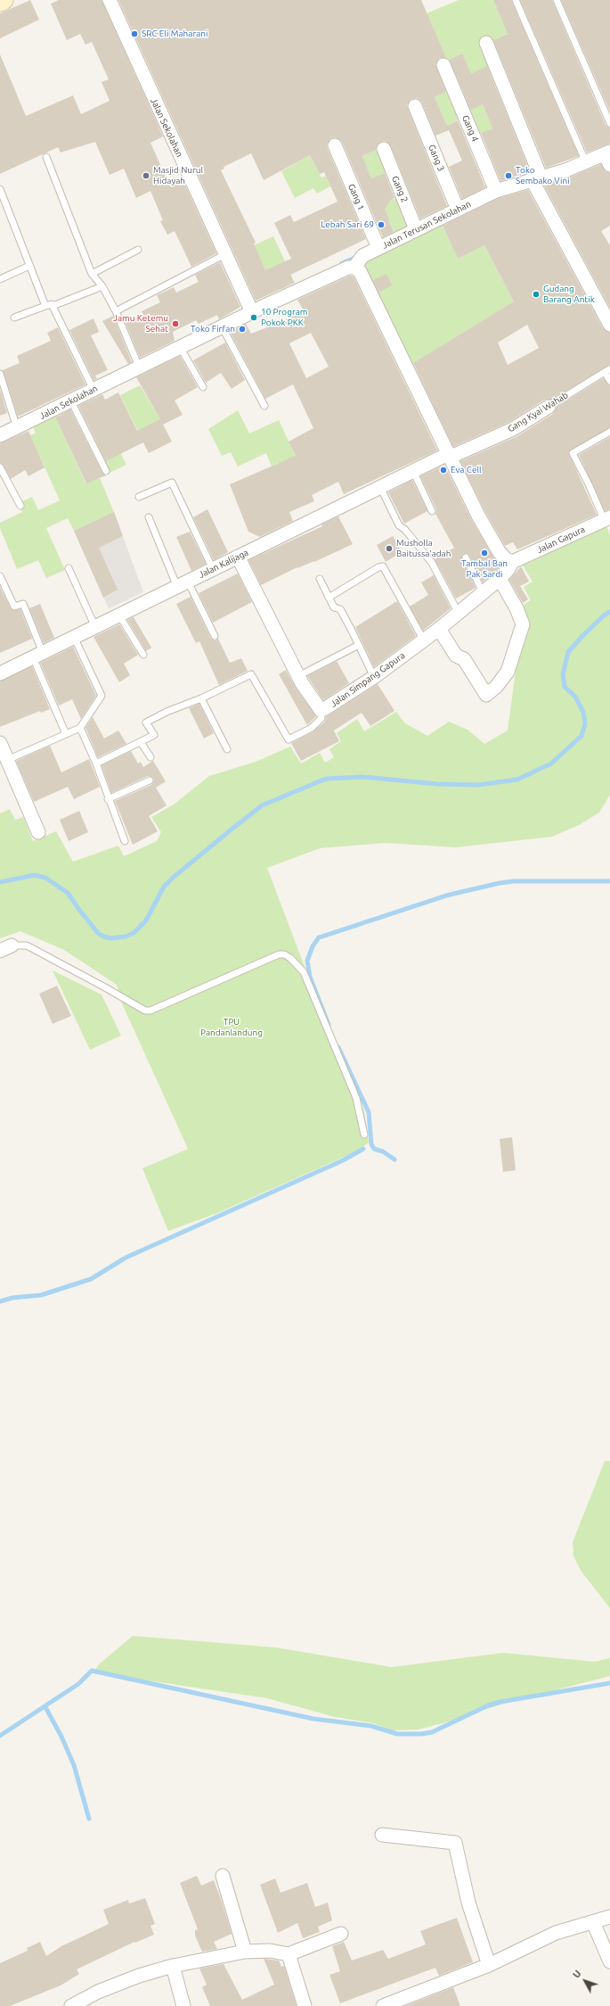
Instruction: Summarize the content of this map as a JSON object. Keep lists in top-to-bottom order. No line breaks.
{"streets":{"street":["Jalan Sekolahan","Gang 4","Gang 3","Gang 2","Gang 1","Jalan Terusan Sekolahan","Gang Kyai Wahab","Jalan Gapura","Jalan Kalijaga","Jalan Simpang Gapura"]},"crossings":[["Jalan Sekolahan","Jalan Terusan Sekolahan"],["Gang 4","Jalan Terusan Sekolahan"],["Gang 3","Jalan Terusan Sekolahan"],["Gang 2","Jalan Terusan Sekolahan"],["Gang 1","Jalan Terusan Sekolahan"],["Gang Kyai Wahab","Jalan Kalijaga"],["Jalan Gapura","Jalan Simpang Gapura"],["Jalan Kalijaga","Jalan Simpang Gapura"]],"parks":["TPU Pandanlandung"],"places":["SRC Eli Maharani","Masjid Nurul Hidayah","Toko Sembako Vini","Lebah Sari 69","Gudang Barang Antik","10 Program Pokok PKK","Jamu Ketemu Sehat","Toko Firfan","Eva Cell","Musholla Baitussa'adah","Tambal Ban Pak Sardi"],"north":"top left"}
